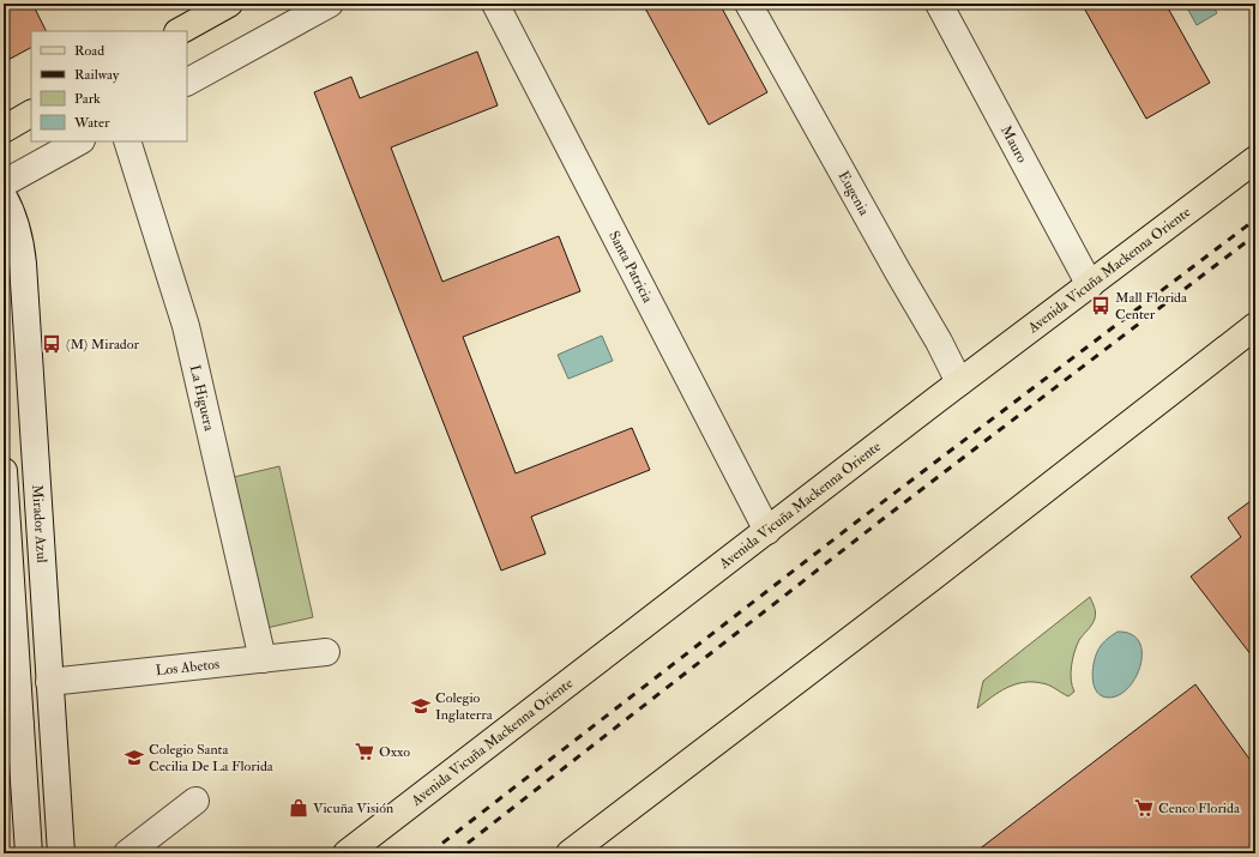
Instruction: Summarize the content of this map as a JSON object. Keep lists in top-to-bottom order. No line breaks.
{"streets":{"main road":["Avenida Vicuña Mackenna Oriente"],"street":["Mauro","Eugenia","Santa Patricia","La Higuera","Mirador Azul","Los Abetos"]},"crossings":[["Mauro","Avenida Vicuña Mackenna Oriente"],["Eugenia","Avenida Vicuña Mackenna Oriente"],["Santa Patricia","Avenida Vicuña Mackenna Oriente"],["La Higuera","Los Abetos"],["Mirador Azul","Los Abetos"]],"places":{"bus stop":["Mall Florida Center","(M) Mirador"],"school or university":["Colegio Inglaterra","Colegio Santa Cecilia De La Florida"],"supermarket":["Oxxo","Cenco Florida"],"shop":["Vicuña Visión"]},"legend":["Road","Railway","Park","Water"]}
